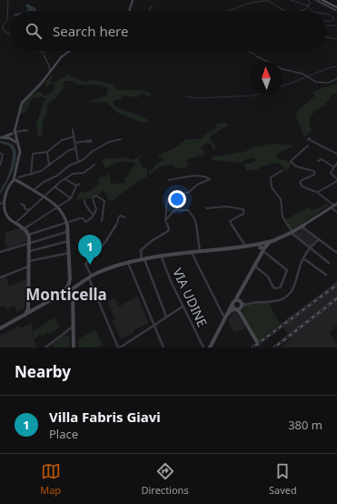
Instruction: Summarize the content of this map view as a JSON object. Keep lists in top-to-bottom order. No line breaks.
{"streets":{"street":["VIA UDINE"]},"districts":["Monticella"],"north":"top","page":{"search":"Search here","pins":"1","heading":"Nearby","list":[{"mark":"1","name":"Villa Fabris Giavi","note":"Place","value":"380 m"}],"nav":["Map","Directions","Saved"]}}
